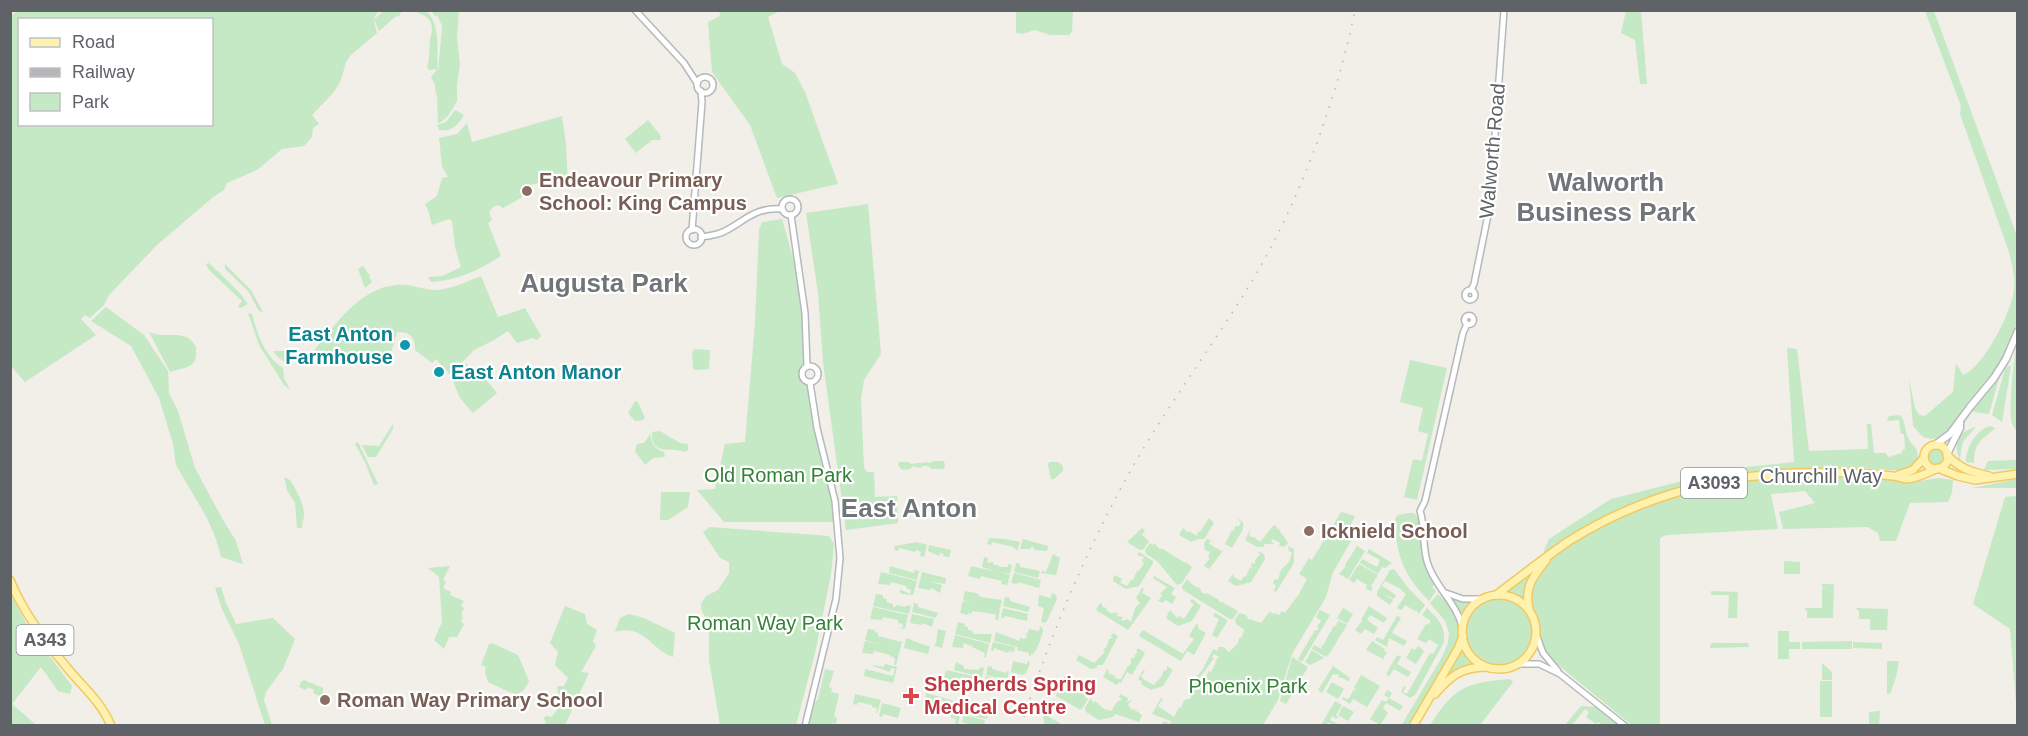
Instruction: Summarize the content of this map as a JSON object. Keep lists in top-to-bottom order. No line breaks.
{"streets":{"main road":["Churchill Way","A3093","A343"],"street":["Walworth Road"]},"crossings":[["Walworth Road","Churchill Way"],["Walworth Road","A3093"],["Churchill Way","A3093"]],"districts":["Walworth Business Park","Augusta Park","East Anton"],"parks":["Old Roman Park","Roman Way Park","Phoenix Park"],"places":{"other":["Endeavour Primary School: King Campus","East Anton Farmhouse","East Anton Manor","Icknield School","Roman Way Primary School"],"health":["Shepherds Spring Medical Centre"]},"legend":["Road","Railway","Park"]}
